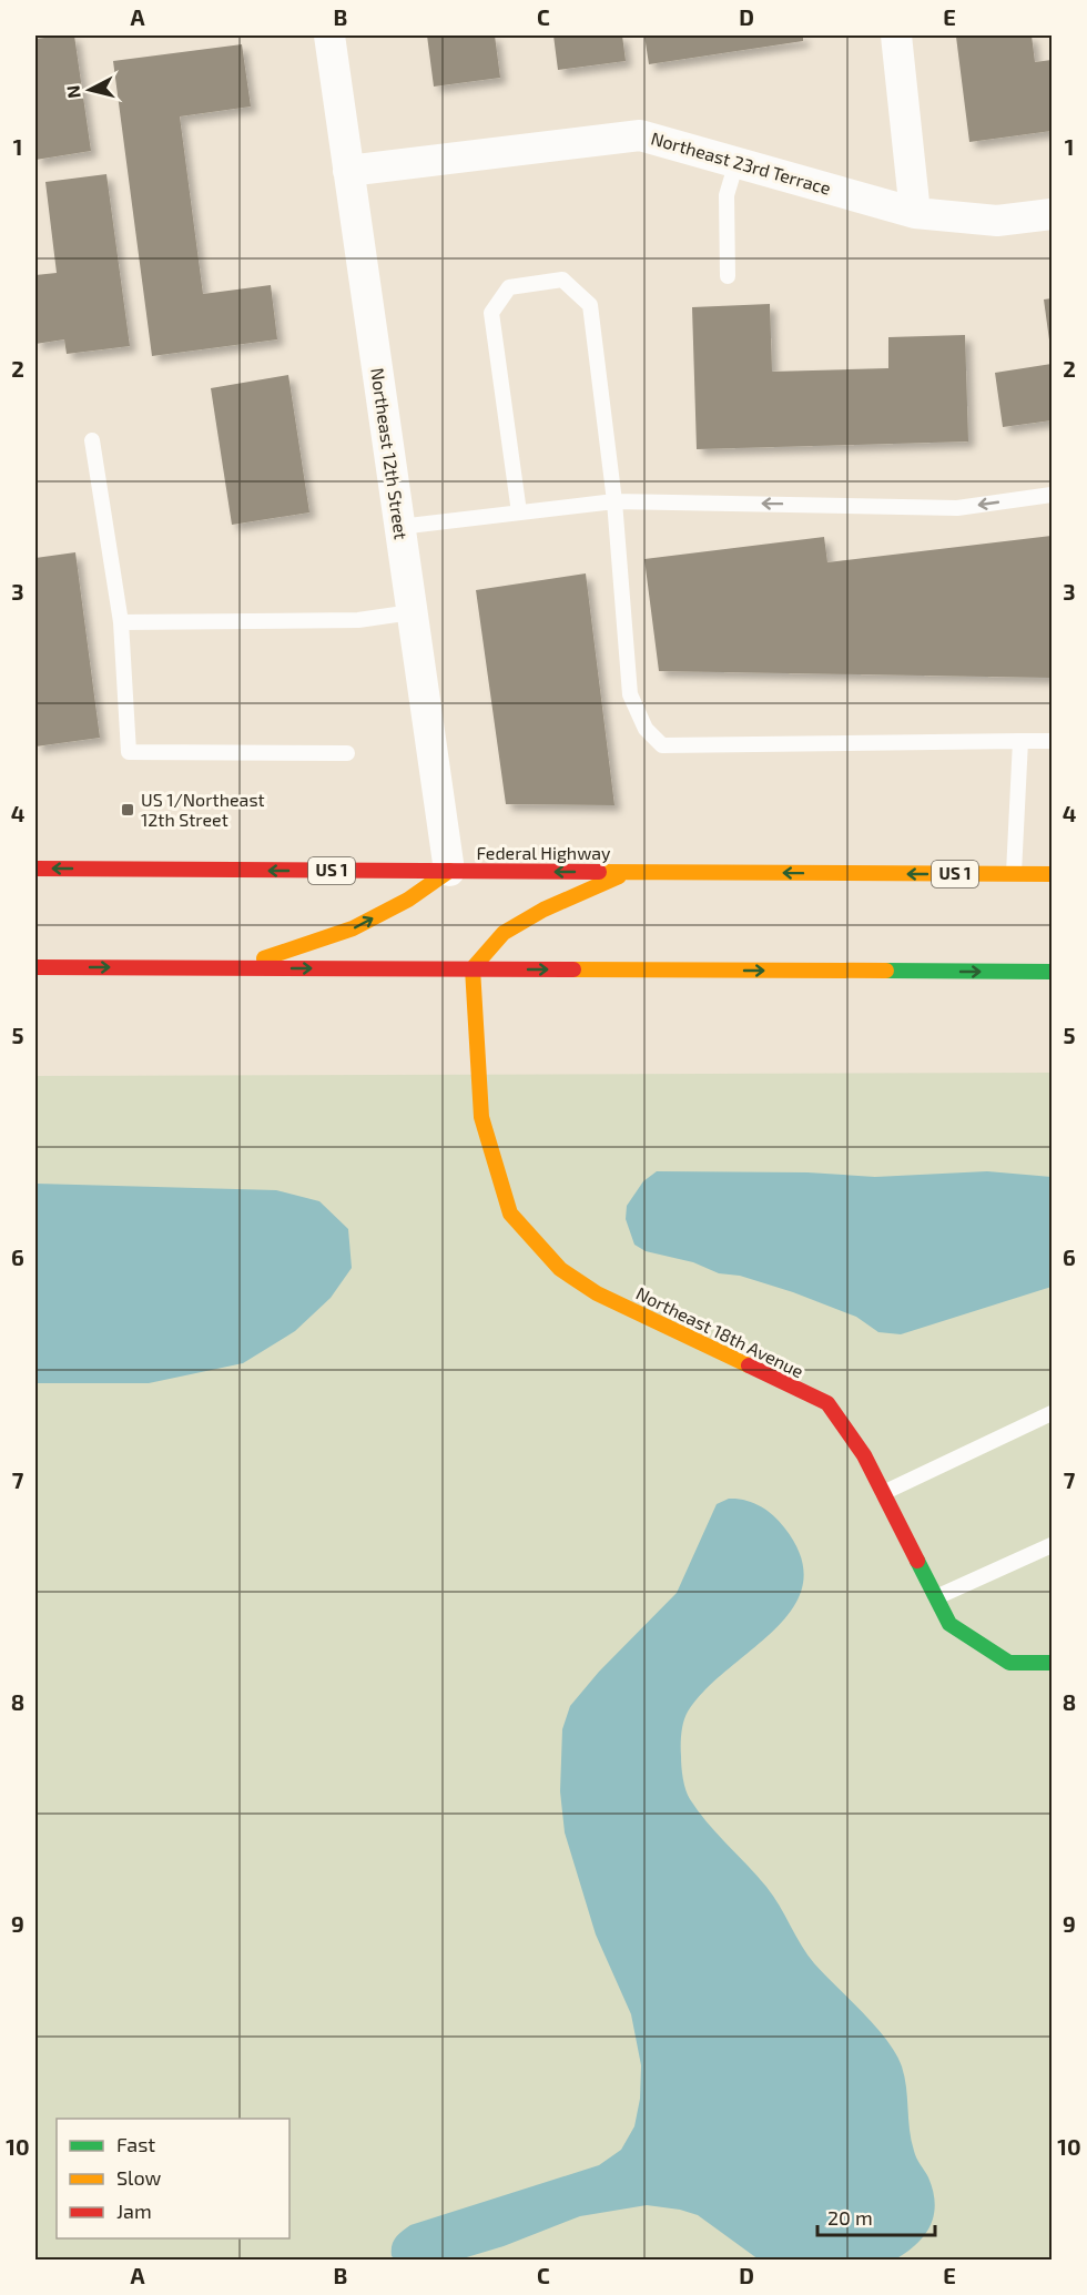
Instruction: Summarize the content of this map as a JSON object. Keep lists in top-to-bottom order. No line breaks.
{"streets":{"main road":["Federal Highway","US 1","Northeast 18th Avenue"],"street":["Northeast 23rd Terrace","Northeast 12th Street"]},"crossings":[["Northeast 23rd Terrace","Northeast 12th Street"],["Northeast 12th Street","Federal Highway"]],"places":{"transit":["US 1/Northeast 12th Street"]},"legend":["Fast","Slow","Jam"],"scale_bar":"20 m","north":"left","grid":{"columns":["A","B","C","D","E"],"rows":["1","2","3","4","5","6","7","8","9","10"]}}
